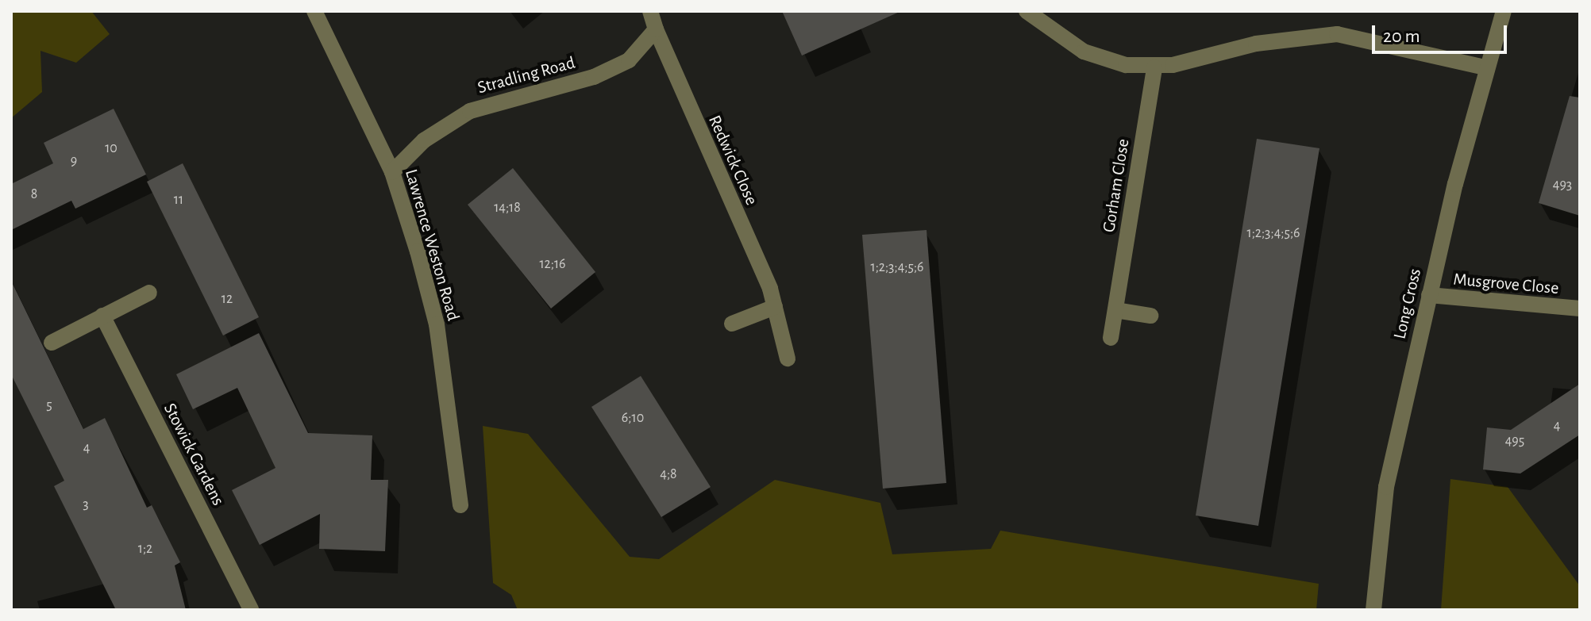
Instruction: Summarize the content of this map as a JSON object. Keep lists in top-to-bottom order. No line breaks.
{"streets":{"street":["Stradling Road","Redwick Close","Gorham Close","Lawrence Weston Road","Musgrove Close","Long Cross","Stowick Gardens"]},"crossings":[["Stradling Road","Redwick Close"],["Stradling Road","Lawrence Weston Road"],["Musgrove Close","Long Cross"]],"house_numbers":["10","9","493","8","11","14;18","1;2;3;4;5;6","12;16","1;2;3;4;5;6","12","5","6;10","4","495","4","4;8","3","1;2"],"scale_bar":"20 m"}
